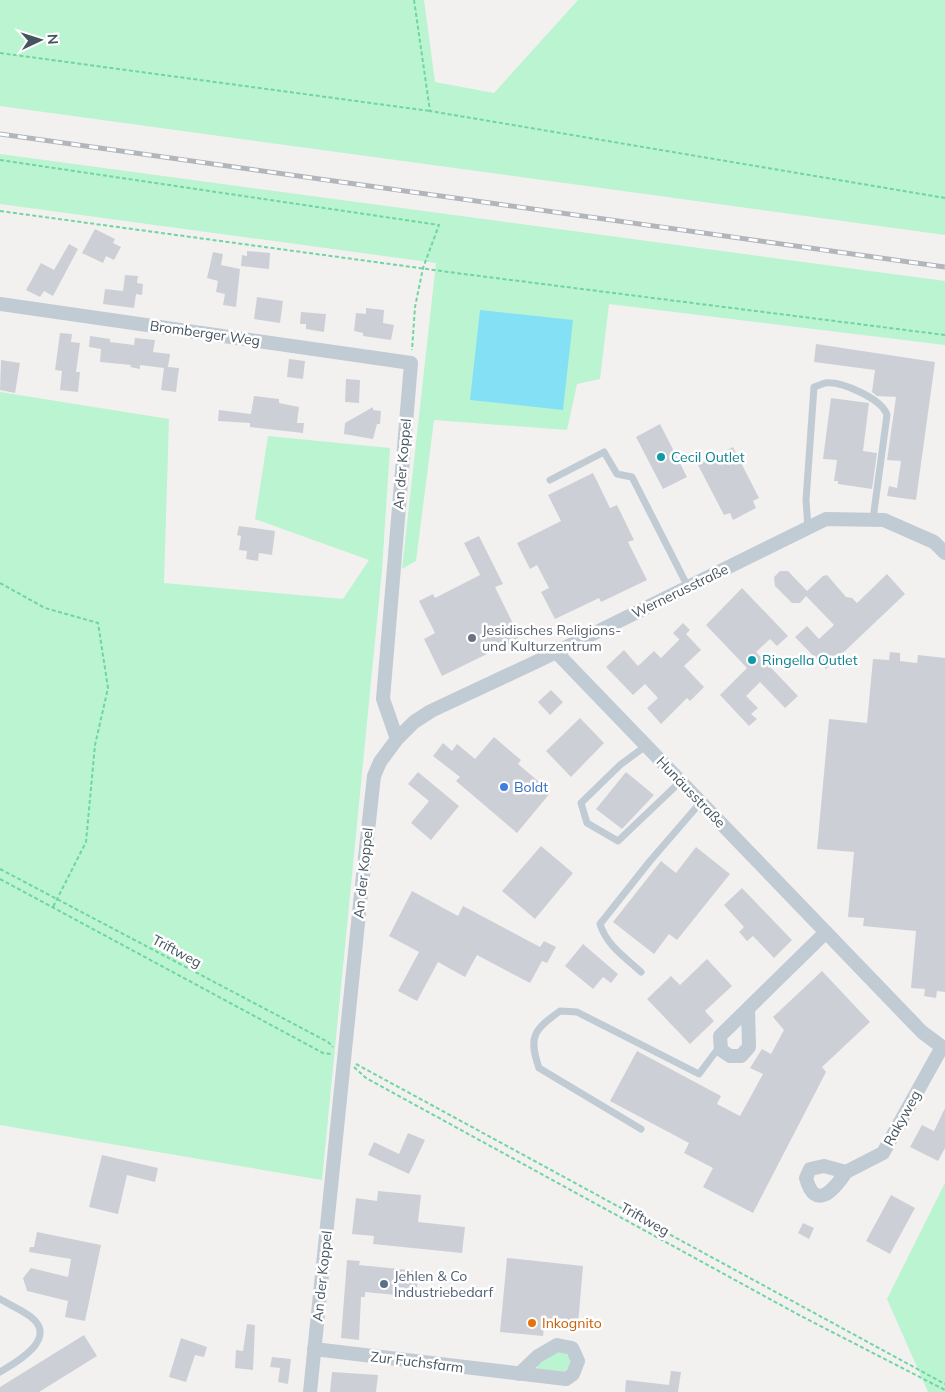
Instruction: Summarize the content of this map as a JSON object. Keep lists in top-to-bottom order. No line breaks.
{"streets":{"street":["Bromberger Weg","An der Koppel","Wernerusstraße","Hunäusstraße","Rakyweg","Zur Fuchsfarm"],"path":["Triftweg"]},"crossings":[["Bromberger Weg","An der Koppel"],["An der Koppel","Wernerusstraße"],["An der Koppel","Triftweg"],["An der Koppel","Zur Fuchsfarm"],["Wernerusstraße","Hunäusstraße"],["Hunäusstraße","Rakyweg"]],"places":["Cecil Outlet","Jesidisches Religions- und Kulturzentrum","Ringella Outlet","Boldt","Jehlen & Co Industriebedarf","Inkognito"],"north":"right"}
